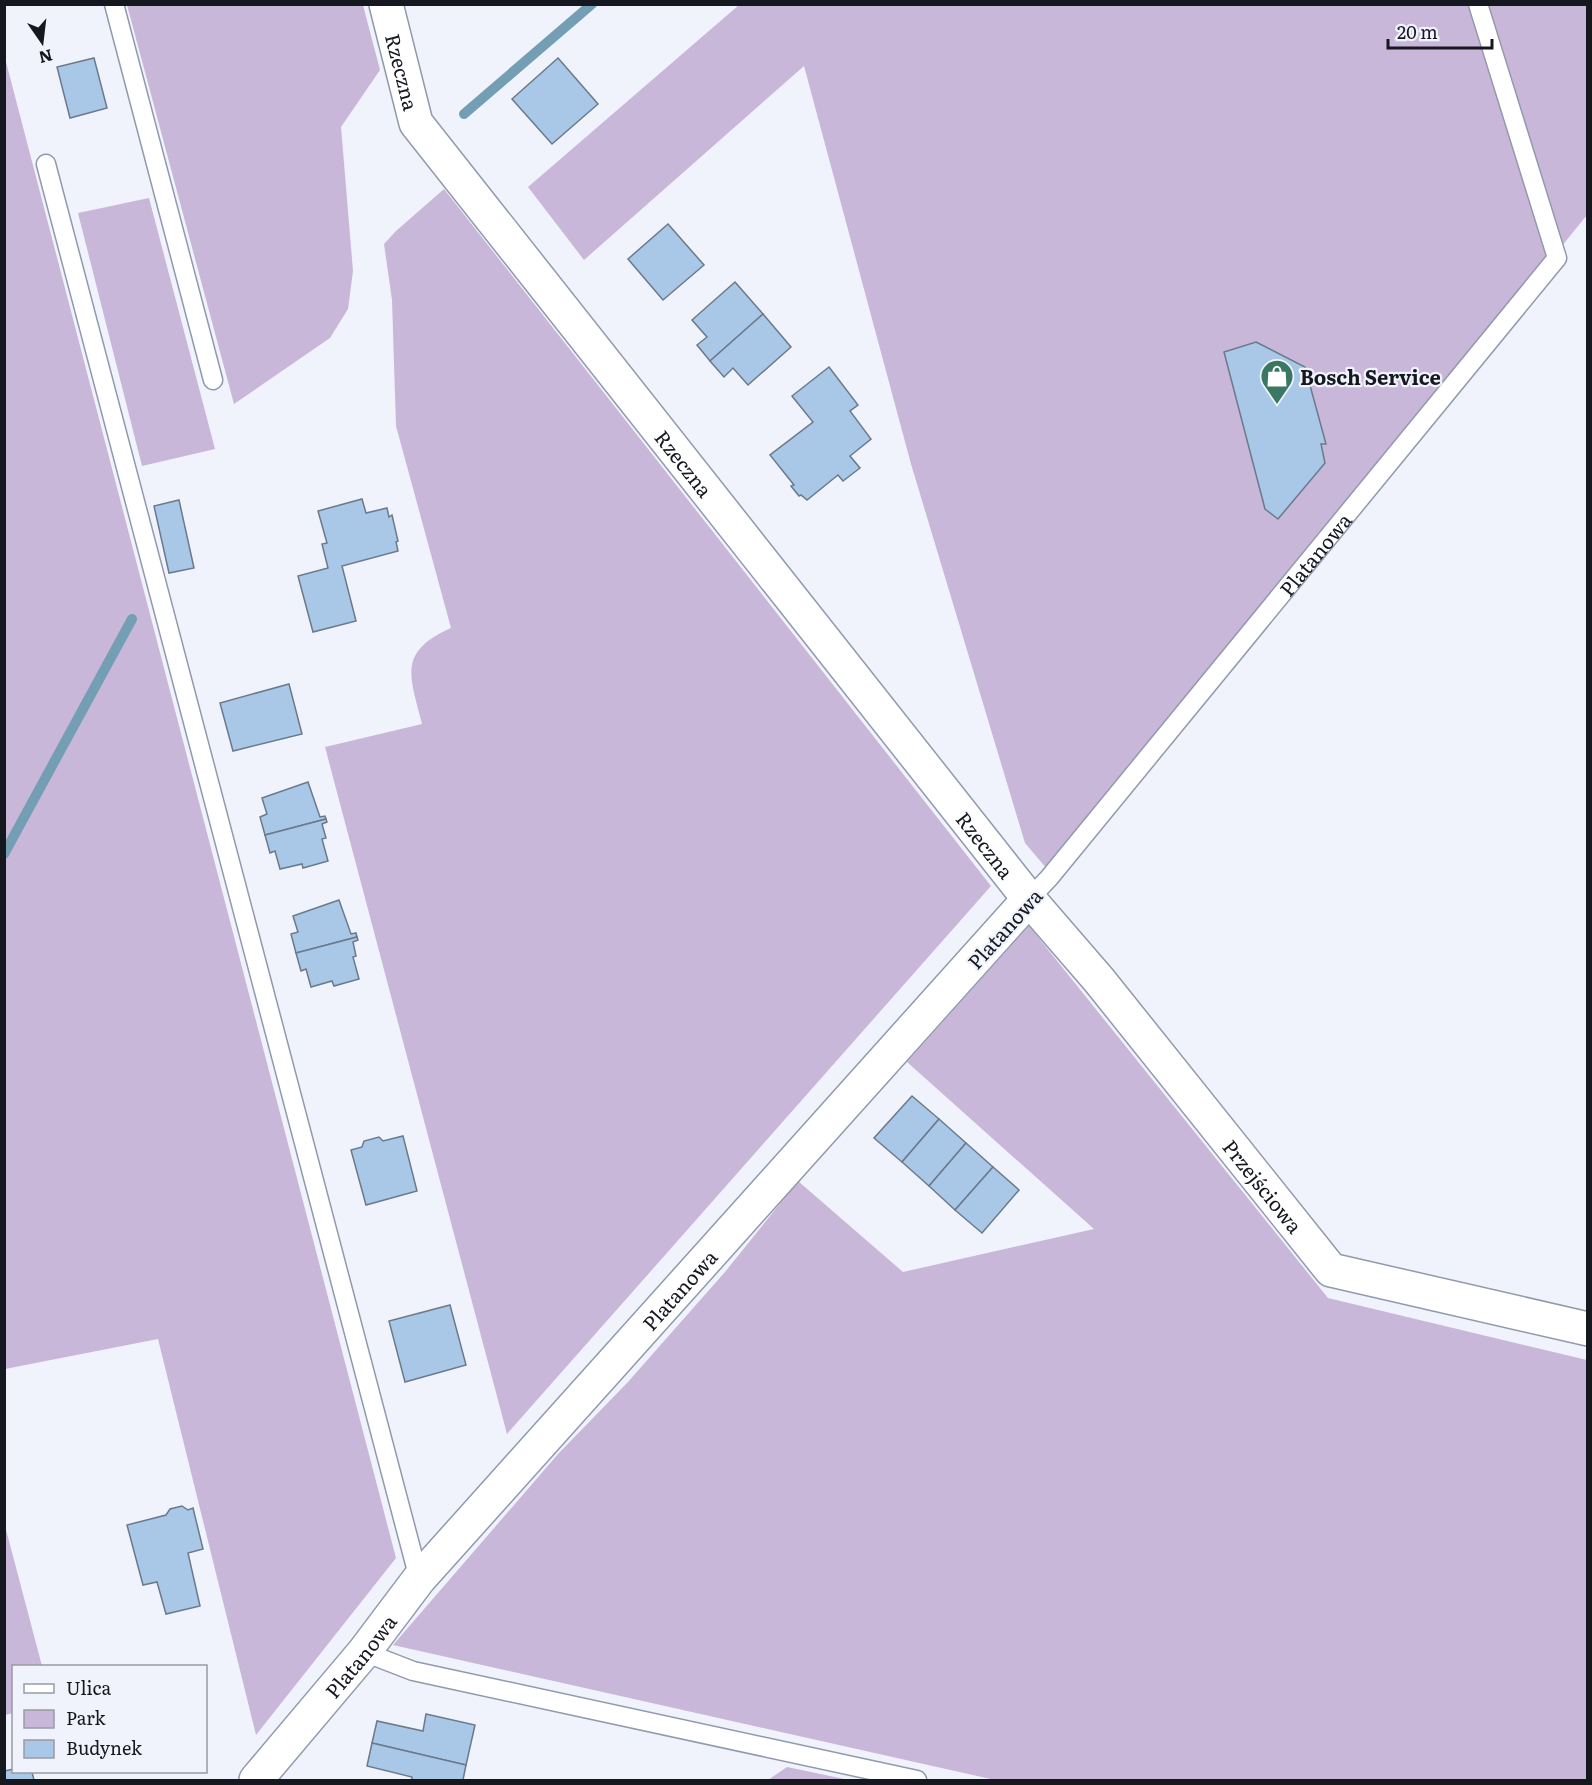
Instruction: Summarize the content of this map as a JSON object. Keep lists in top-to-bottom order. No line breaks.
{"streets":{"street":["Rzeczna","Platanowa","Przejściowa"]},"crossings":[["Rzeczna","Platanowa"],["Rzeczna","Przejściowa"],["Platanowa","Przejściowa"]],"places":{"shop":["Bosch Service"]},"legend":["Ulica","Park","Budynek"],"scale_bar":"20 m","north":"bottom"}
